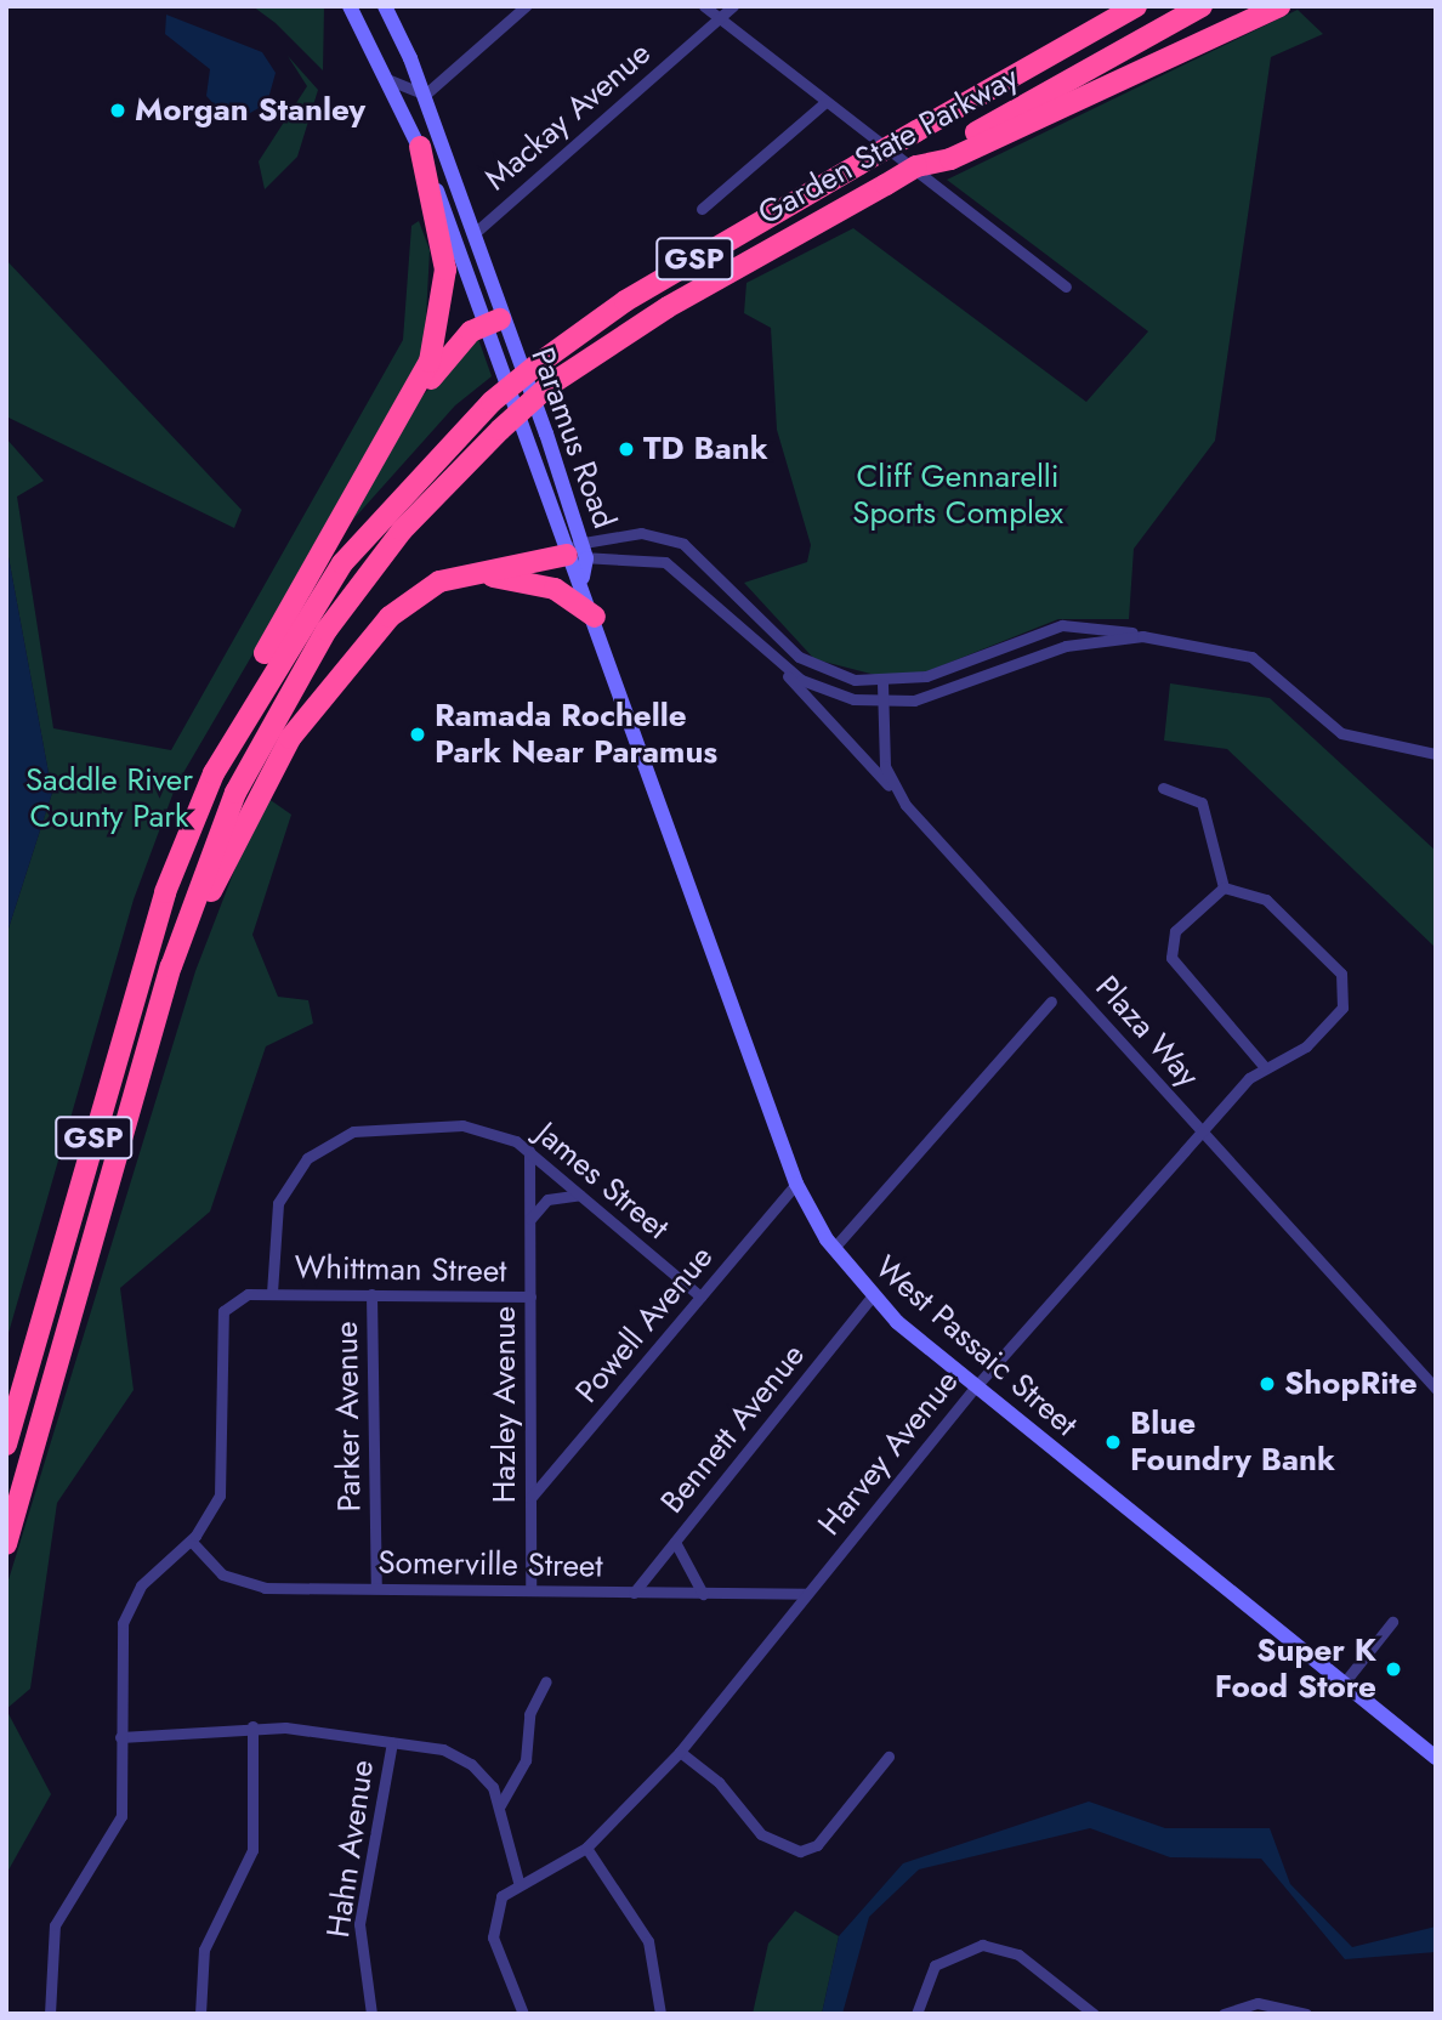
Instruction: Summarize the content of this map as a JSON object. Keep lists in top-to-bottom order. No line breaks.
{"streets":{"highway":["Garden State Parkway","GSP"],"main road":["Paramus Road","West Passaic Street"],"street":["Mackay Avenue","Plaza Way","James Street","Whittman Street","Powell Avenue","Hazley Avenue","Parker Avenue","Bennett Avenue","Harvey Avenue","Somerville Street","Hahn Avenue"]},"crossings":[["Paramus Road","West Passaic Street"],["Plaza Way","Harvey Avenue"],["James Street","Whittman Street"],["James Street","Powell Avenue"],["James Street","Hazley Avenue"],["Whittman Street","Hazley Avenue"],["Whittman Street","Parker Avenue"],["Whittman Street","Somerville Street"],["Powell Avenue","West Passaic Street"],["Powell Avenue","Hazley Avenue"],["West Passaic Street","Bennett Avenue"],["West Passaic Street","Harvey Avenue"],["Hazley Avenue","Somerville Street"],["Parker Avenue","Somerville Street"],["Bennett Avenue","Somerville Street"],["Harvey Avenue","Somerville Street"]],"parks":["Cliff Gennarelli Sports Complex","Saddle River County Park"],"places":["Morgan Stanley","TD Bank","Ramada Rochelle Park Near Paramus","ShopRite","Blue Foundry Bank","Super K Food Store"]}
